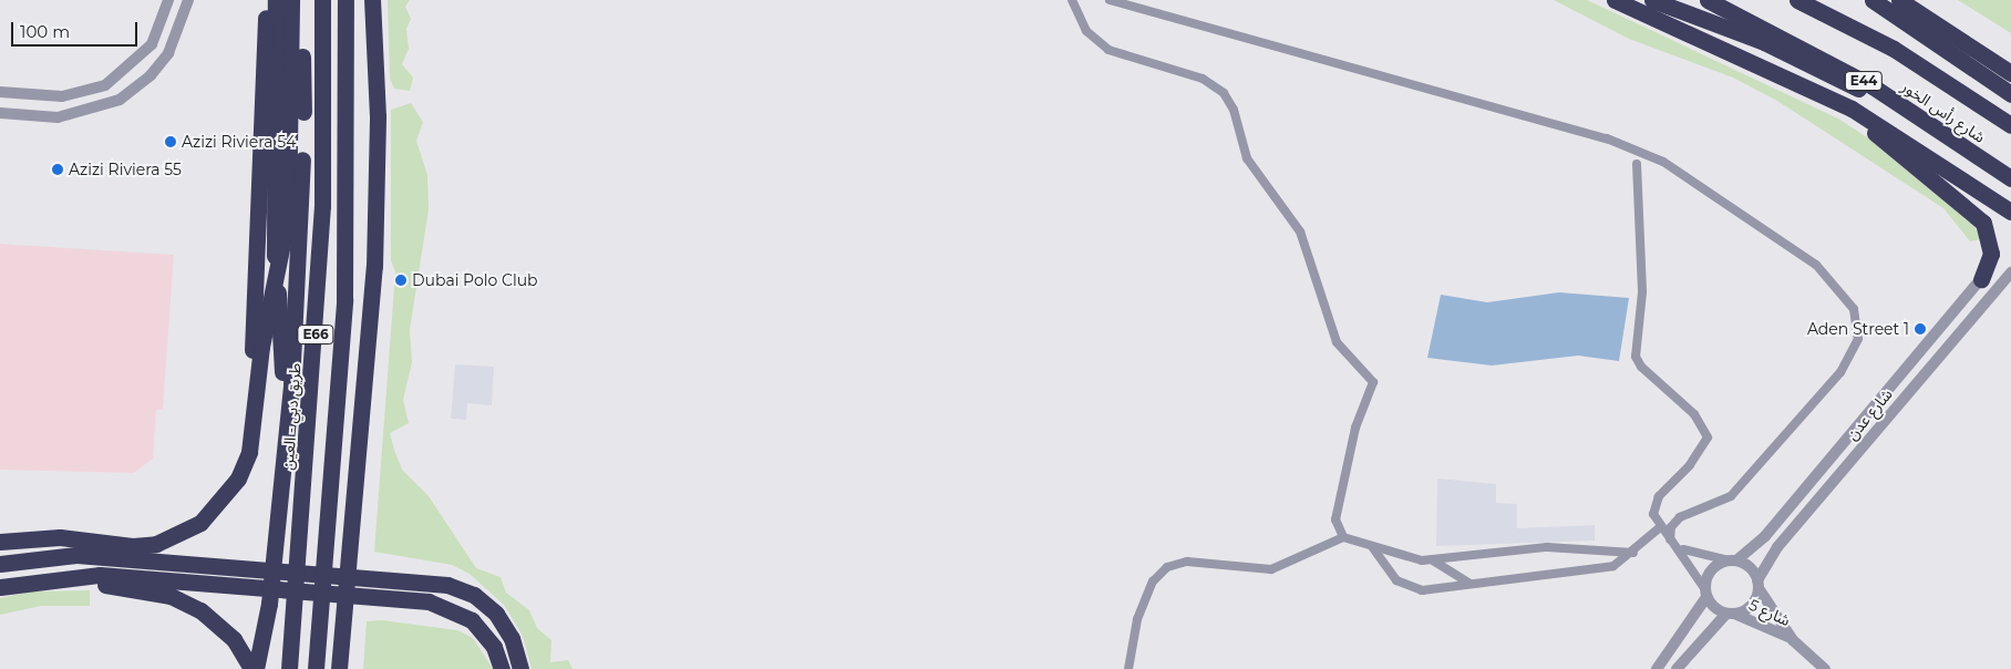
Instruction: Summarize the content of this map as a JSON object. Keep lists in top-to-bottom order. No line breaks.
{"streets":{"highway":["E44","شارع رأس الخور","E66","طريق دبي - العين"],"street":["شارع عدن","شارع 5"]},"crossings":[["شارع عدن","شارع 5"]],"places":["Azizi Riviera 54","Azizi Riviera 55","Dubai Polo Club","Aden Street 1"],"scale_bar":"100 m"}
